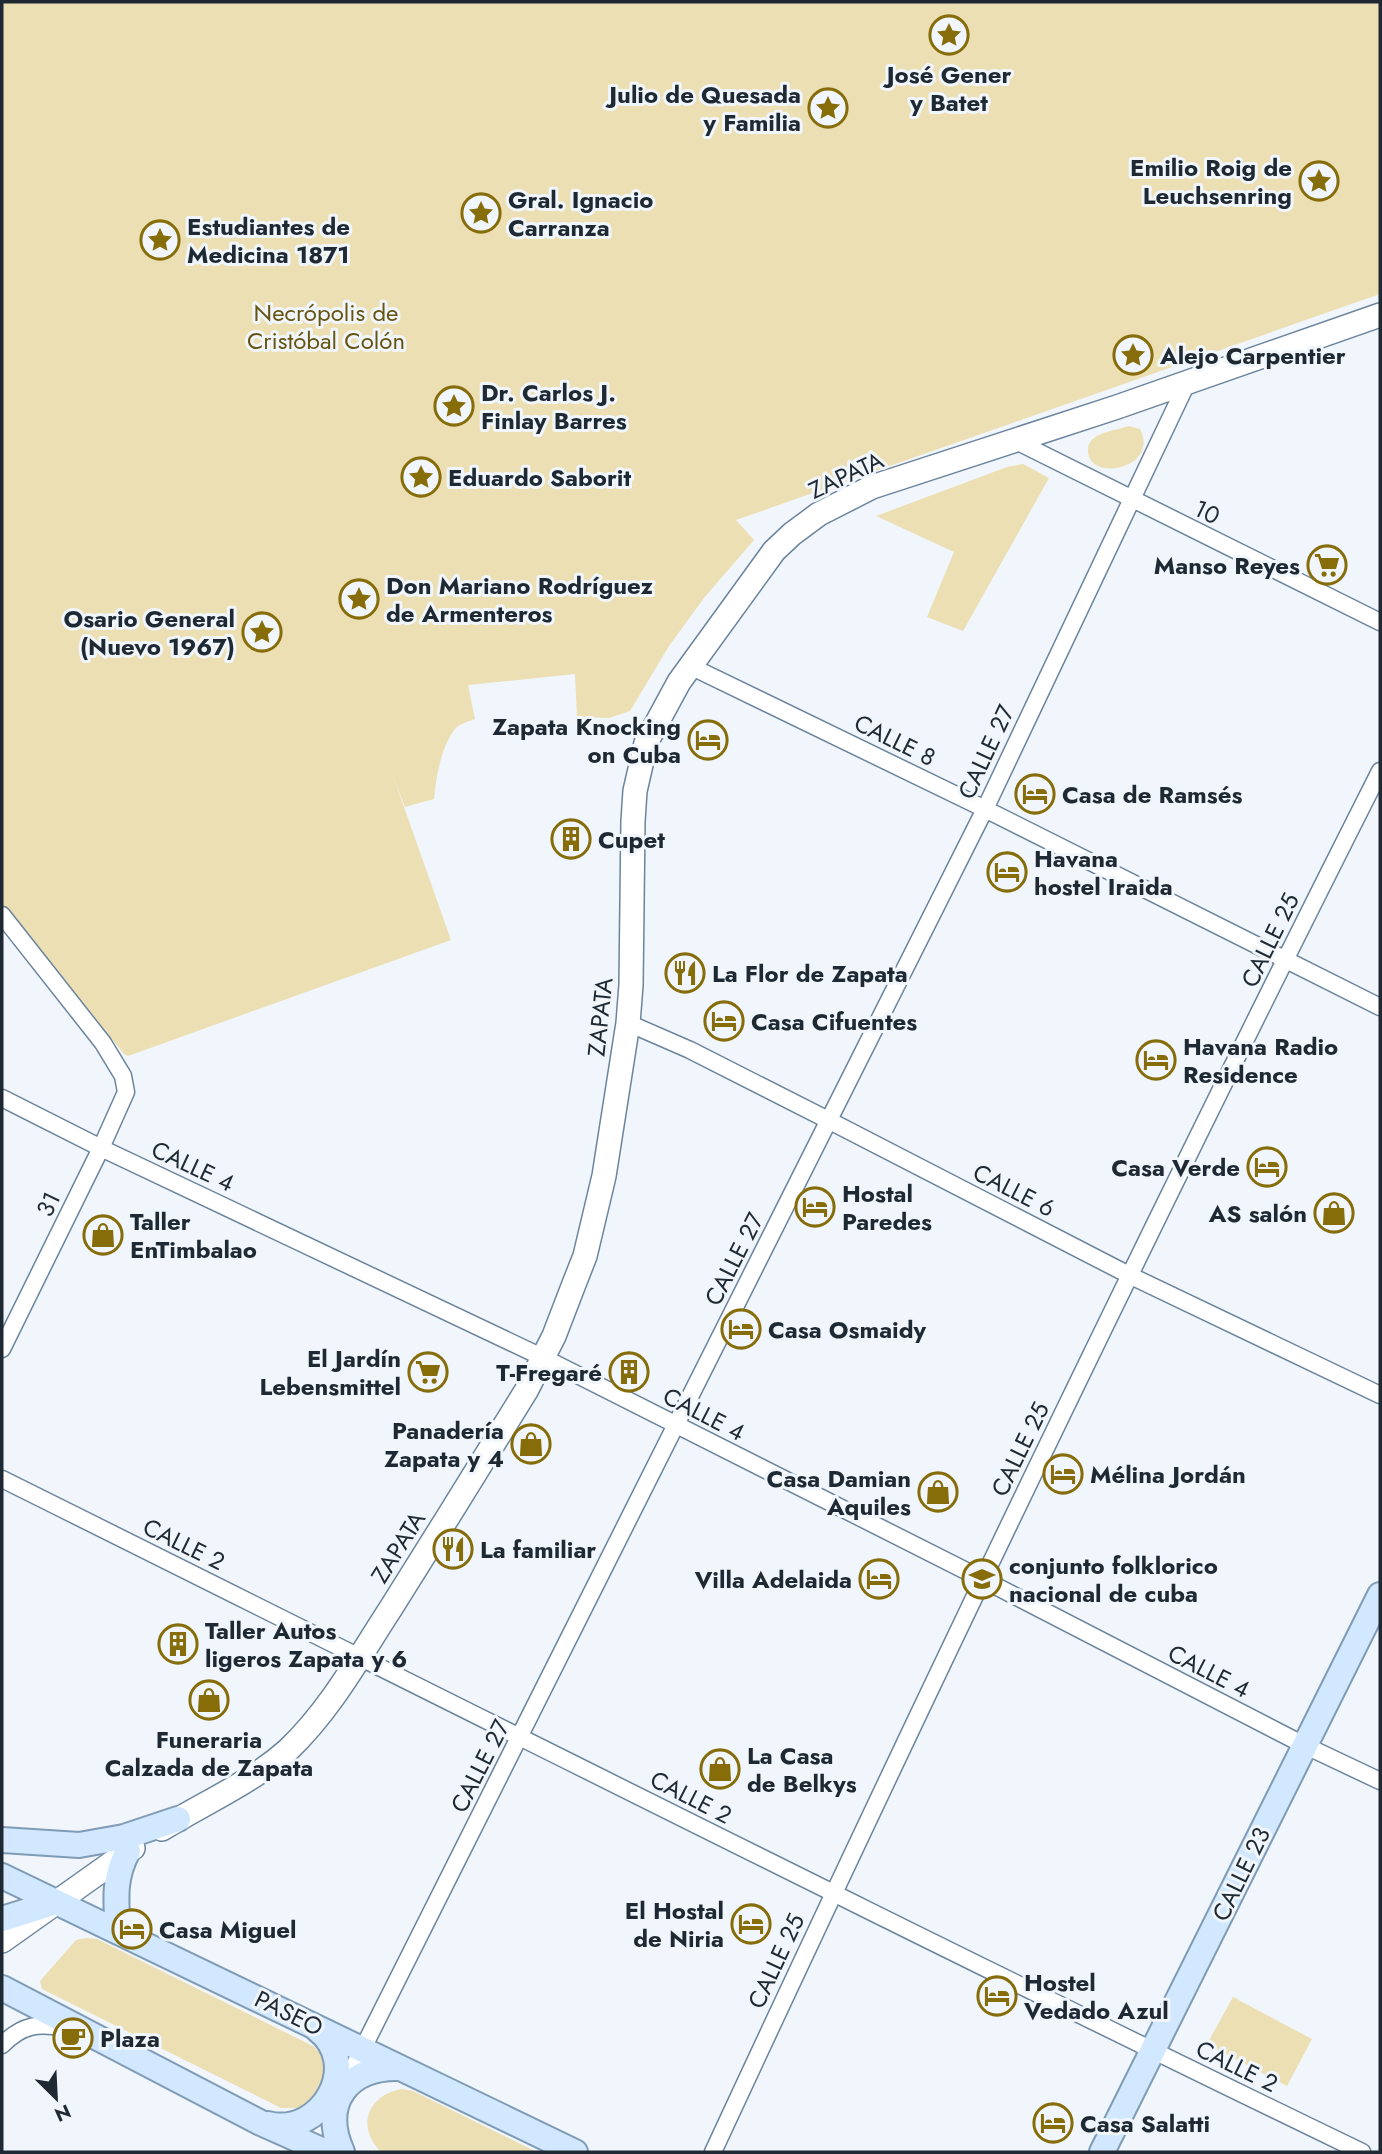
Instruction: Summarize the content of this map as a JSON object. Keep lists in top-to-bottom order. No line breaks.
{"streets":{"main road":["ZAPATA","CALLE 23","PASEO"],"street":["10","CALLE 8","CALLE 27","CALLE 25","CALLE 4","CALLE 6","31","CALLE 2"]},"crossings":[["ZAPATA","10"],["ZAPATA","CALLE 8"],["ZAPATA","CALLE 27"],["ZAPATA","CALLE 4"],["ZAPATA","CALLE 6"],["ZAPATA","CALLE 2"],["ZAPATA","PASEO"],["10","CALLE 27"],["CALLE 8","CALLE 27"],["CALLE 8","CALLE 25"],["CALLE 27","CALLE 4"],["CALLE 27","CALLE 6"],["CALLE 27","CALLE 2"],["CALLE 27","PASEO"],["CALLE 25","CALLE 4"],["CALLE 25","CALLE 6"],["CALLE 25","CALLE 2"],["CALLE 4","31"],["CALLE 4","CALLE 23"],["CALLE 2","CALLE 23"]],"parks":["Necrópolis de Cristóbal Colón"],"places":{"place":["José Gener y Batet","Julio de Quesada y Familia","Emilio Roig de Leuchsenring","Gral. Ignacio Carranza","Estudiantes de Medicina 1871","Alejo Carpentier","Dr. Carlos J. Finlay Barres","Eduardo Saborit","Don Mariano Rodríguez de Armenteros","Osario General (Nuevo 1967)"],"supermarket":["Manso Reyes","El Jardín Lebensmittel"],"hotel":["Zapata Knocking on Cuba","Casa de Ramsés","Havana hostel Iraida","Casa Cifuentes","Havana Radio Residence","Casa Verde","Hostal Paredes","Casa Osmaidy","Mélina Jordán","Villa Adelaida","El Hostal de Niria","Casa Miguel","Hostel Vedado Azul","Casa Salatti"],"building":["Cupet","T-Fregaré","Taller Autos ligeros Zapata y 6"],"restaurant":["La Flor de Zapata","La familiar"],"shop":["AS salón","Taller EnTimbalao","Panadería Zapata y 4","Casa Damian Aquiles","Funeraria Calzada de Zapata","La Casa de Belkys"],"school or university":["conjunto folklorico nacional de cuba"],"cafe":["Plaza"]},"north":"bottom right"}
